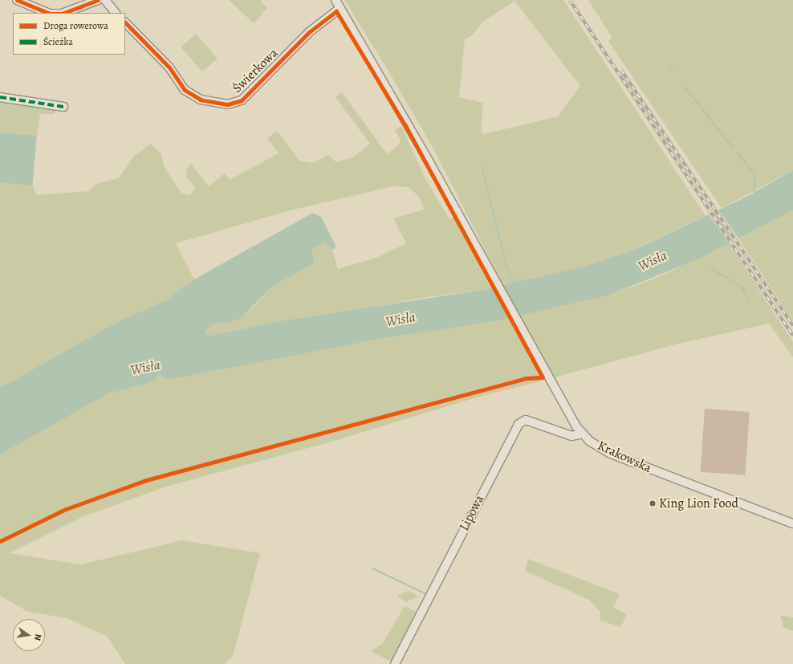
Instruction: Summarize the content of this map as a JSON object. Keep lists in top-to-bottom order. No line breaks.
{"streets":{"street":["Świerkowa","Krakowska","Lipowa"]},"crossings":[["Świerkowa","Krakowska"],["Krakowska","Lipowa"]],"water":["Wisła"],"places":["King Lion Food"],"legend":["Droga rowerowa","Ścieżka"],"north":"right"}
